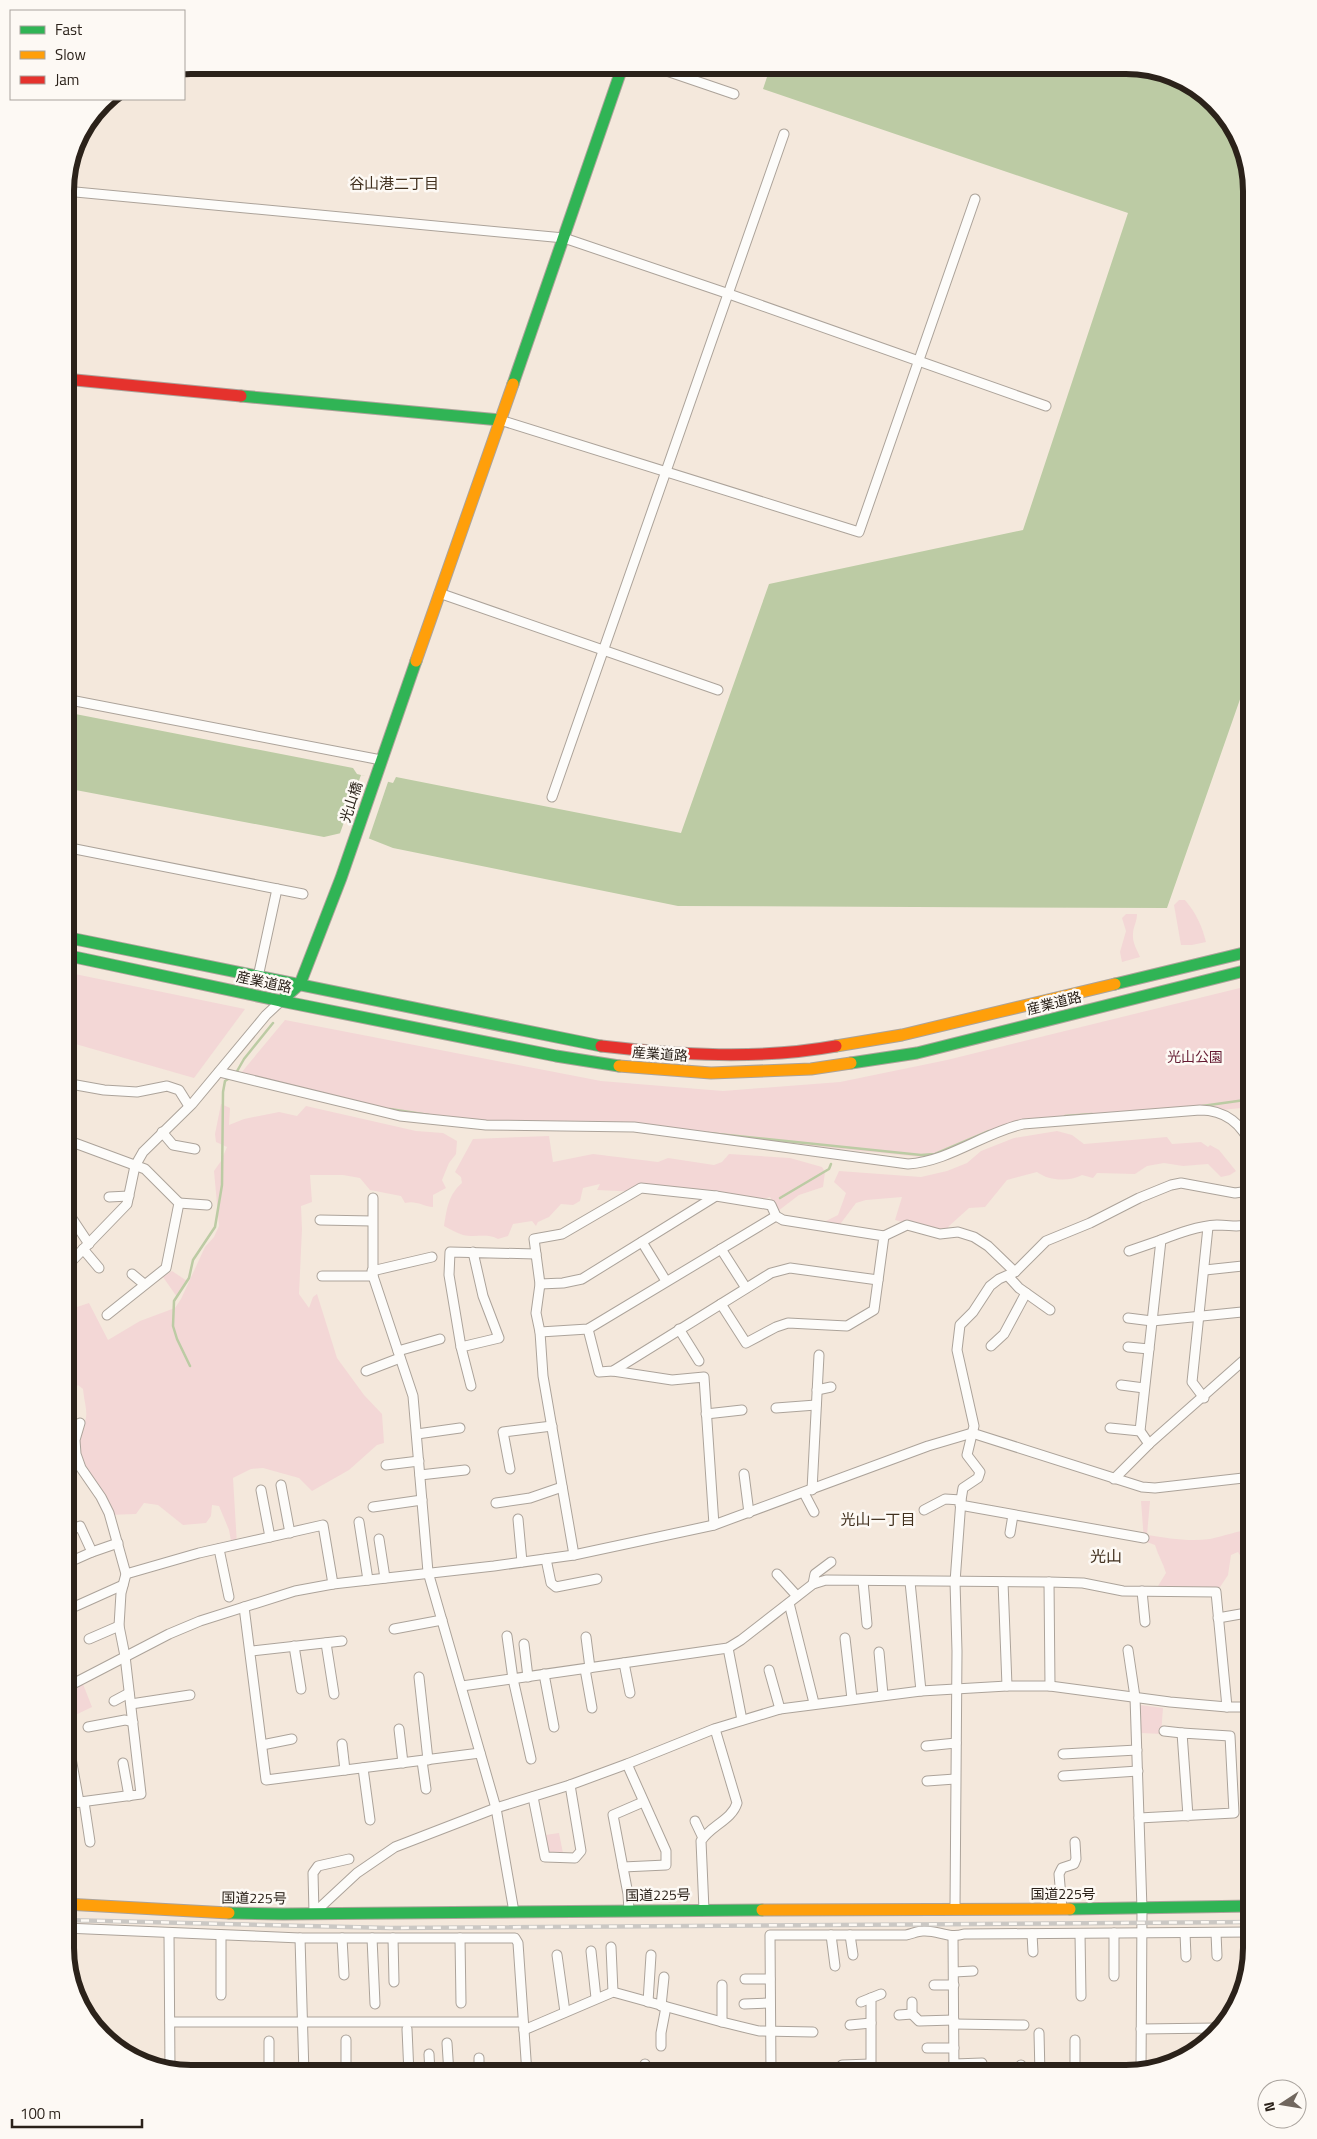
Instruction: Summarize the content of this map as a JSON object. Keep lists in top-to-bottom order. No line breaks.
{"streets":{"main road":["光山橋","産業道路","国道225号"]},"crossings":[["光山橋","産業道路"]],"districts":["谷山港二丁目","光山一丁目","光山"],"parks":["光山公園"],"legend":["Fast","Slow","Jam"],"scale_bar":"100 m","north":"left"}
